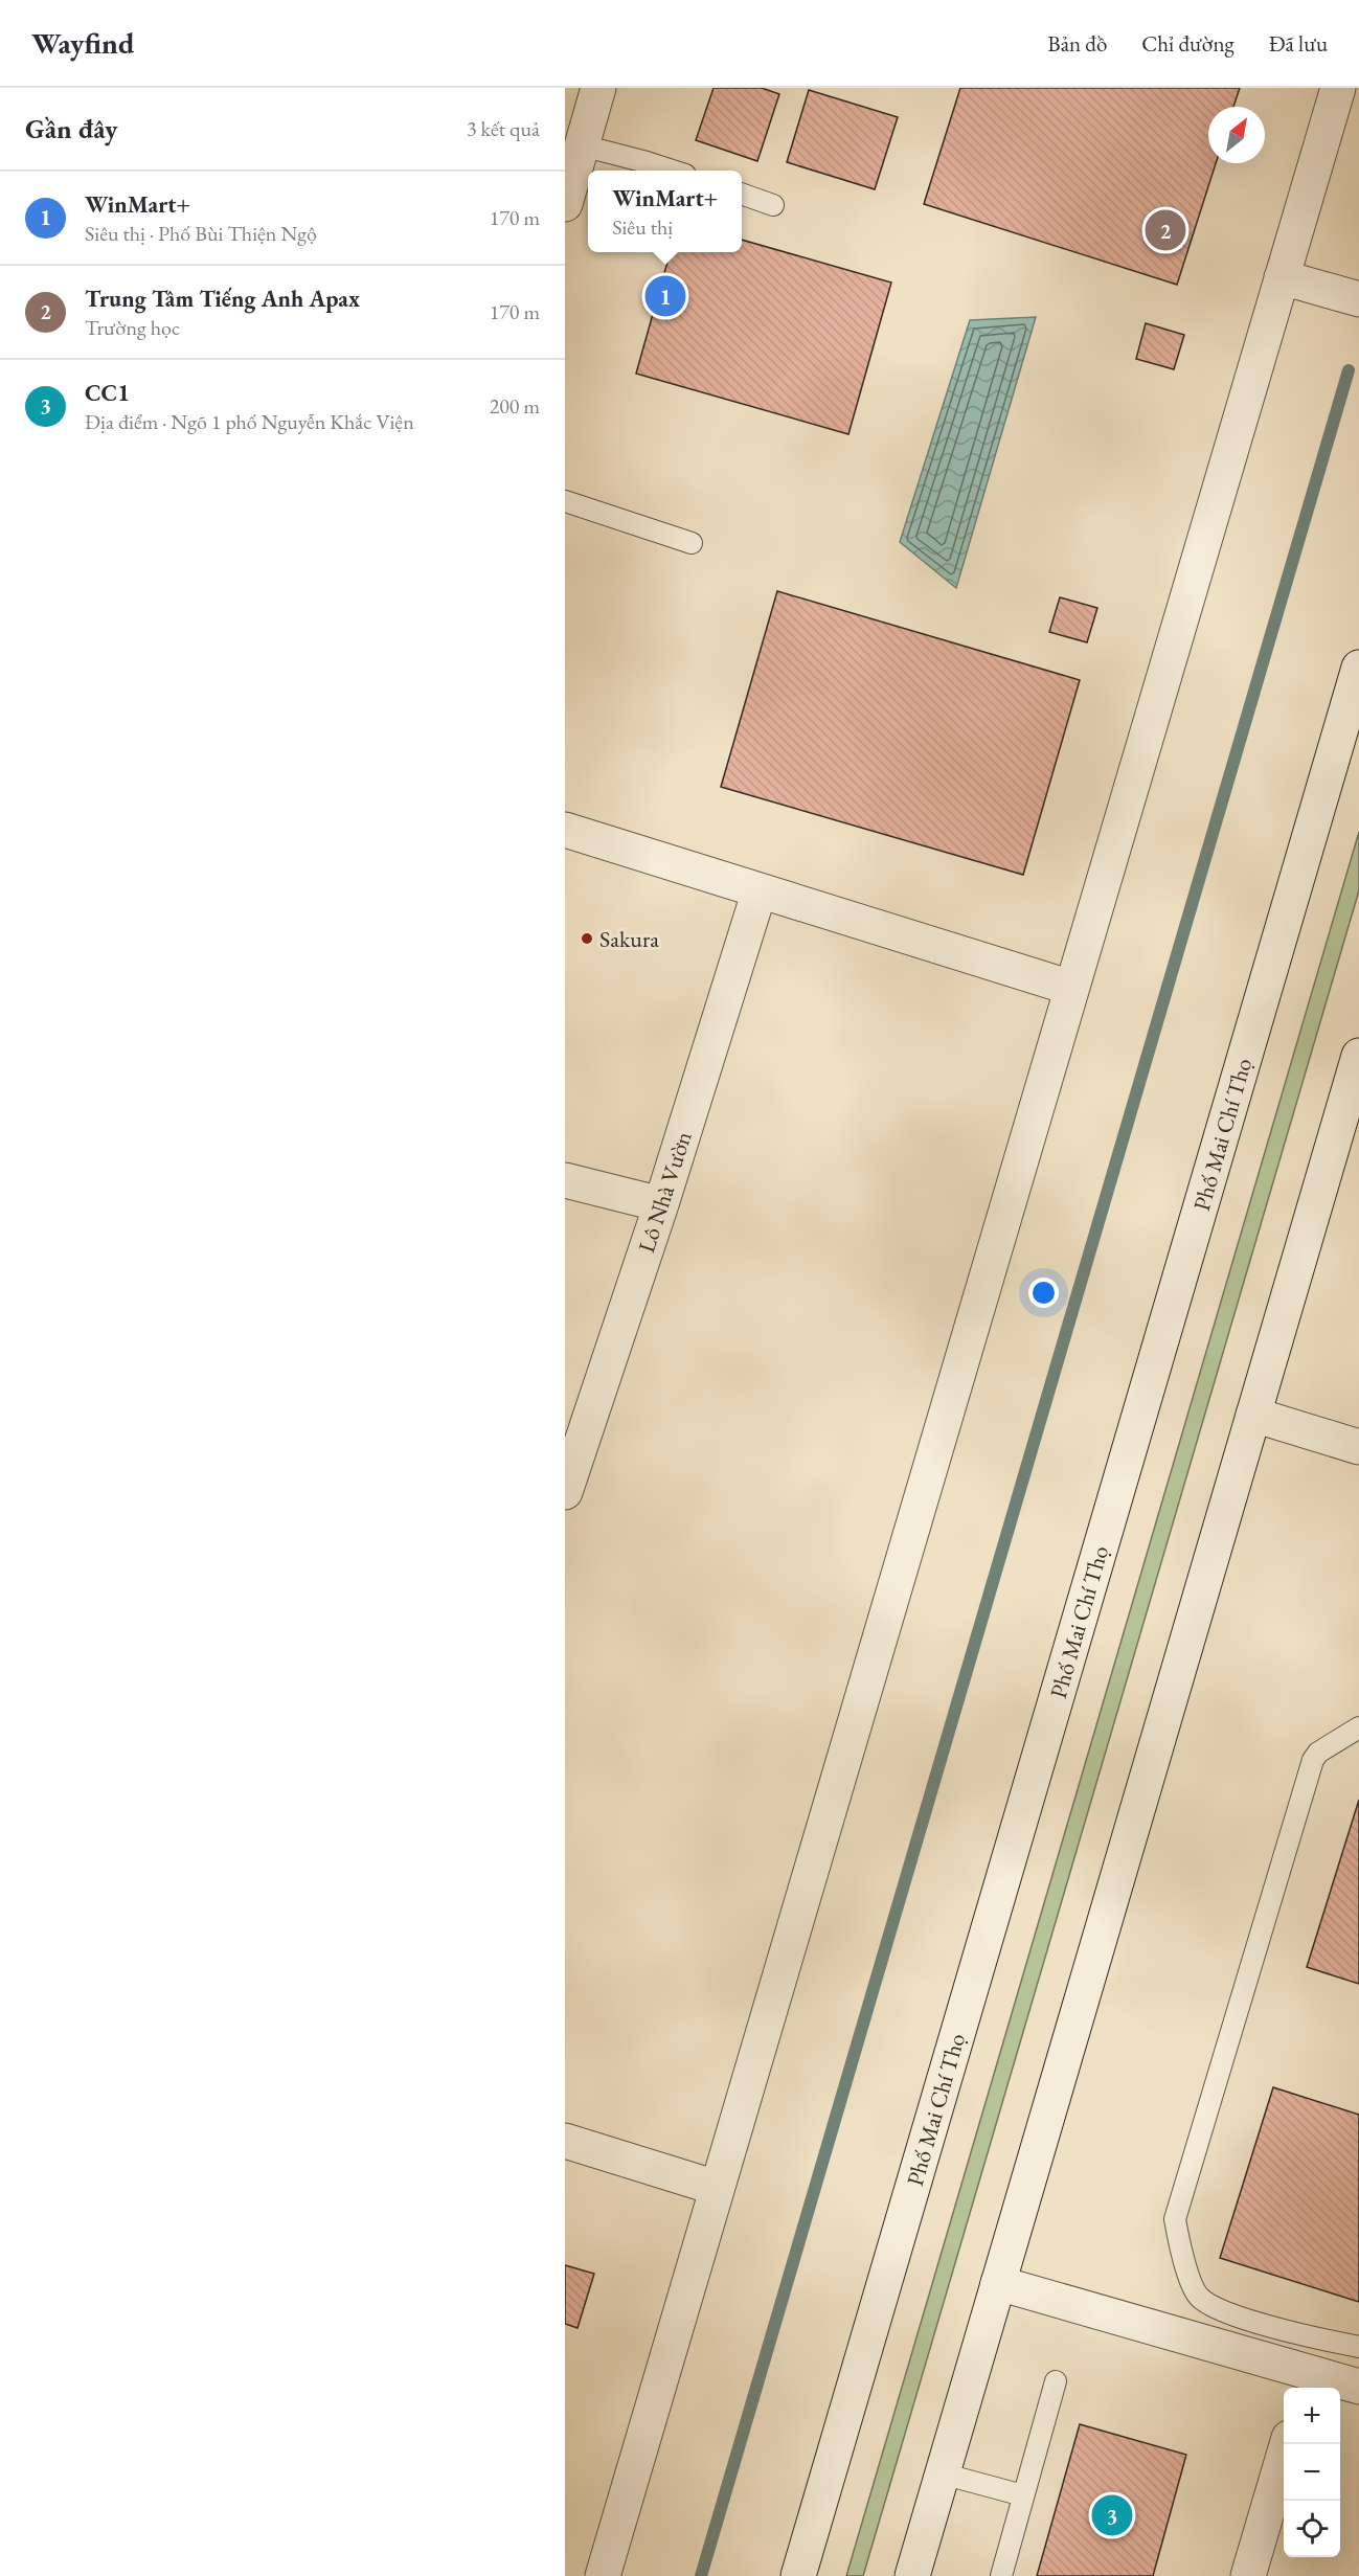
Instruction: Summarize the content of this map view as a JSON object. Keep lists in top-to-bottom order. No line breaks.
{"streets":{"street":["Phố Mai Chí Thọ","Lô Nhà Vườn"]},"places":["Sakura"],"north":"top right","page":{"header":"Wayfind","nav":["Bản đồ","Chỉ đường","Đã lưu"],"heading":["Gần đây","3 kết quả"],"list":[{"mark":"1","name":"WinMart+","note":"Siêu thị · Phố Bùi Thiện Ngộ","value":"170 m"},{"mark":"2","name":"Trung Tâm Tiếng Anh Apax","note":"Trường học","value":"170 m"},{"mark":"3","name":"CC1","note":"Địa điểm · Ngõ 1 phố Nguyễn Khắc Viện","value":"200 m"}],"popup":["WinMart+","Siêu thị"],"pins":["2","1","3"],"map_buttons":["+","−"]}}
